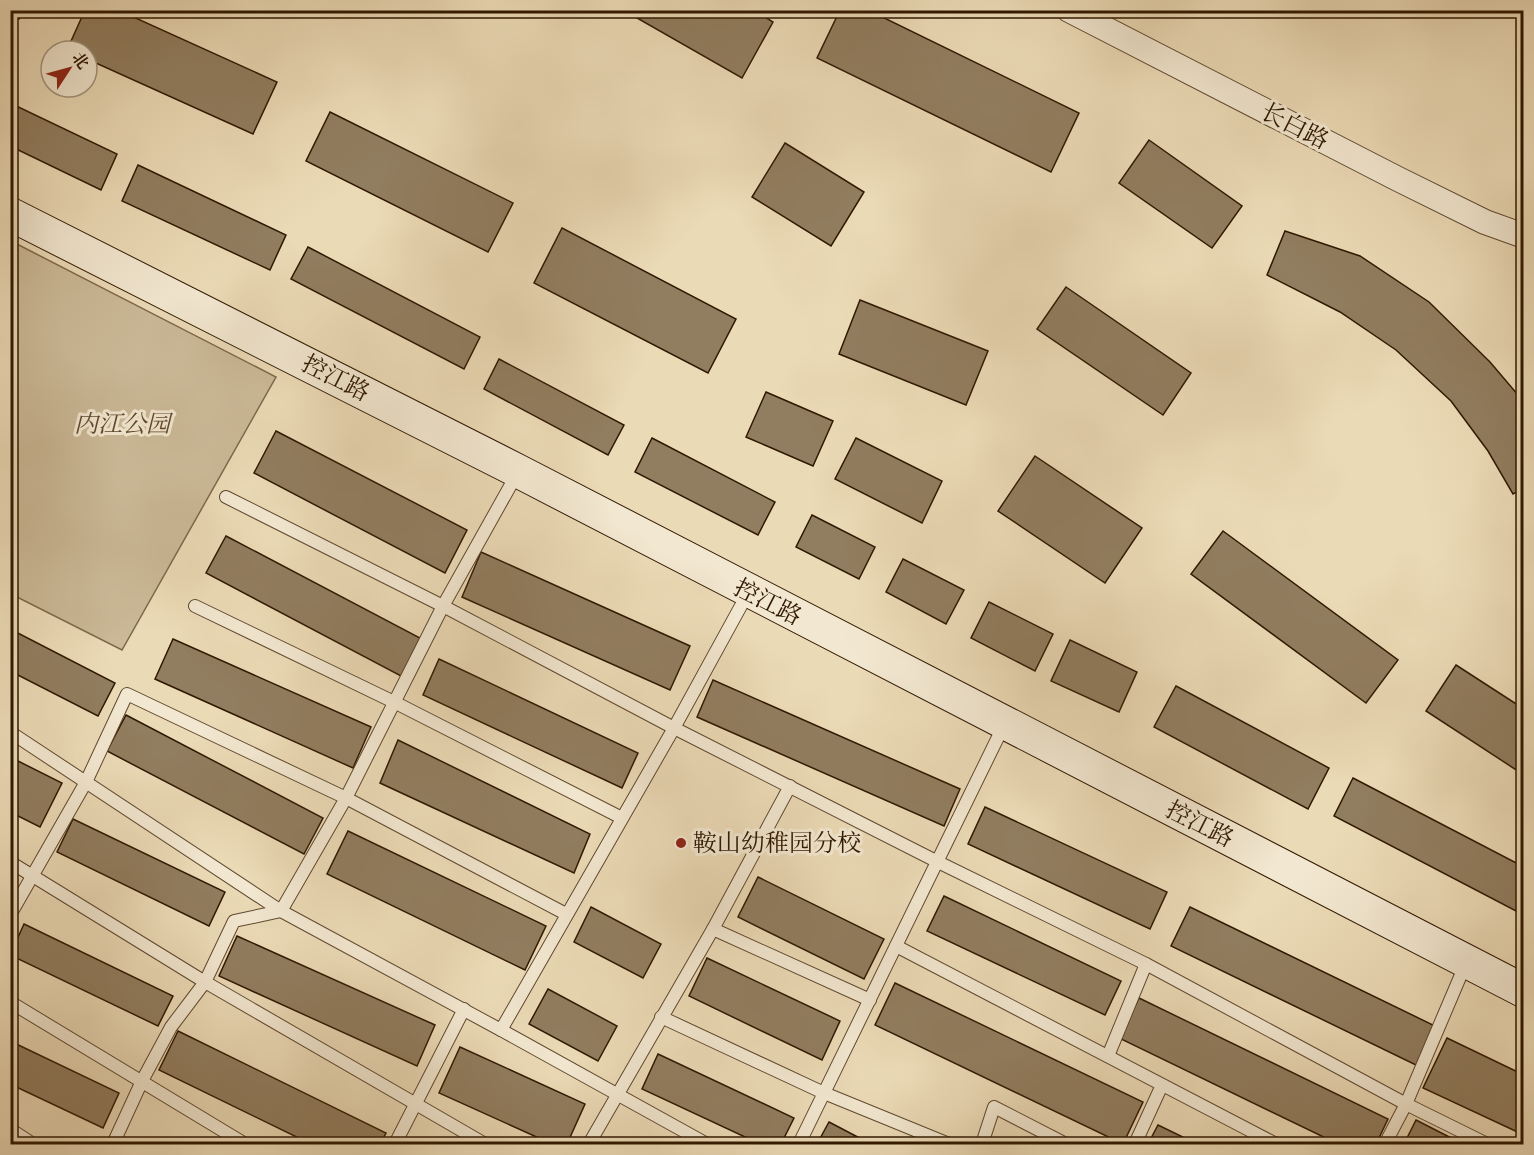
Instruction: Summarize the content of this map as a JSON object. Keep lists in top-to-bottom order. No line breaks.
{"streets":{"main road":["控江路"],"street":["长白路"]},"parks":["内江公园"],"places":["鞍山幼稚园分校"],"north":"top right"}
